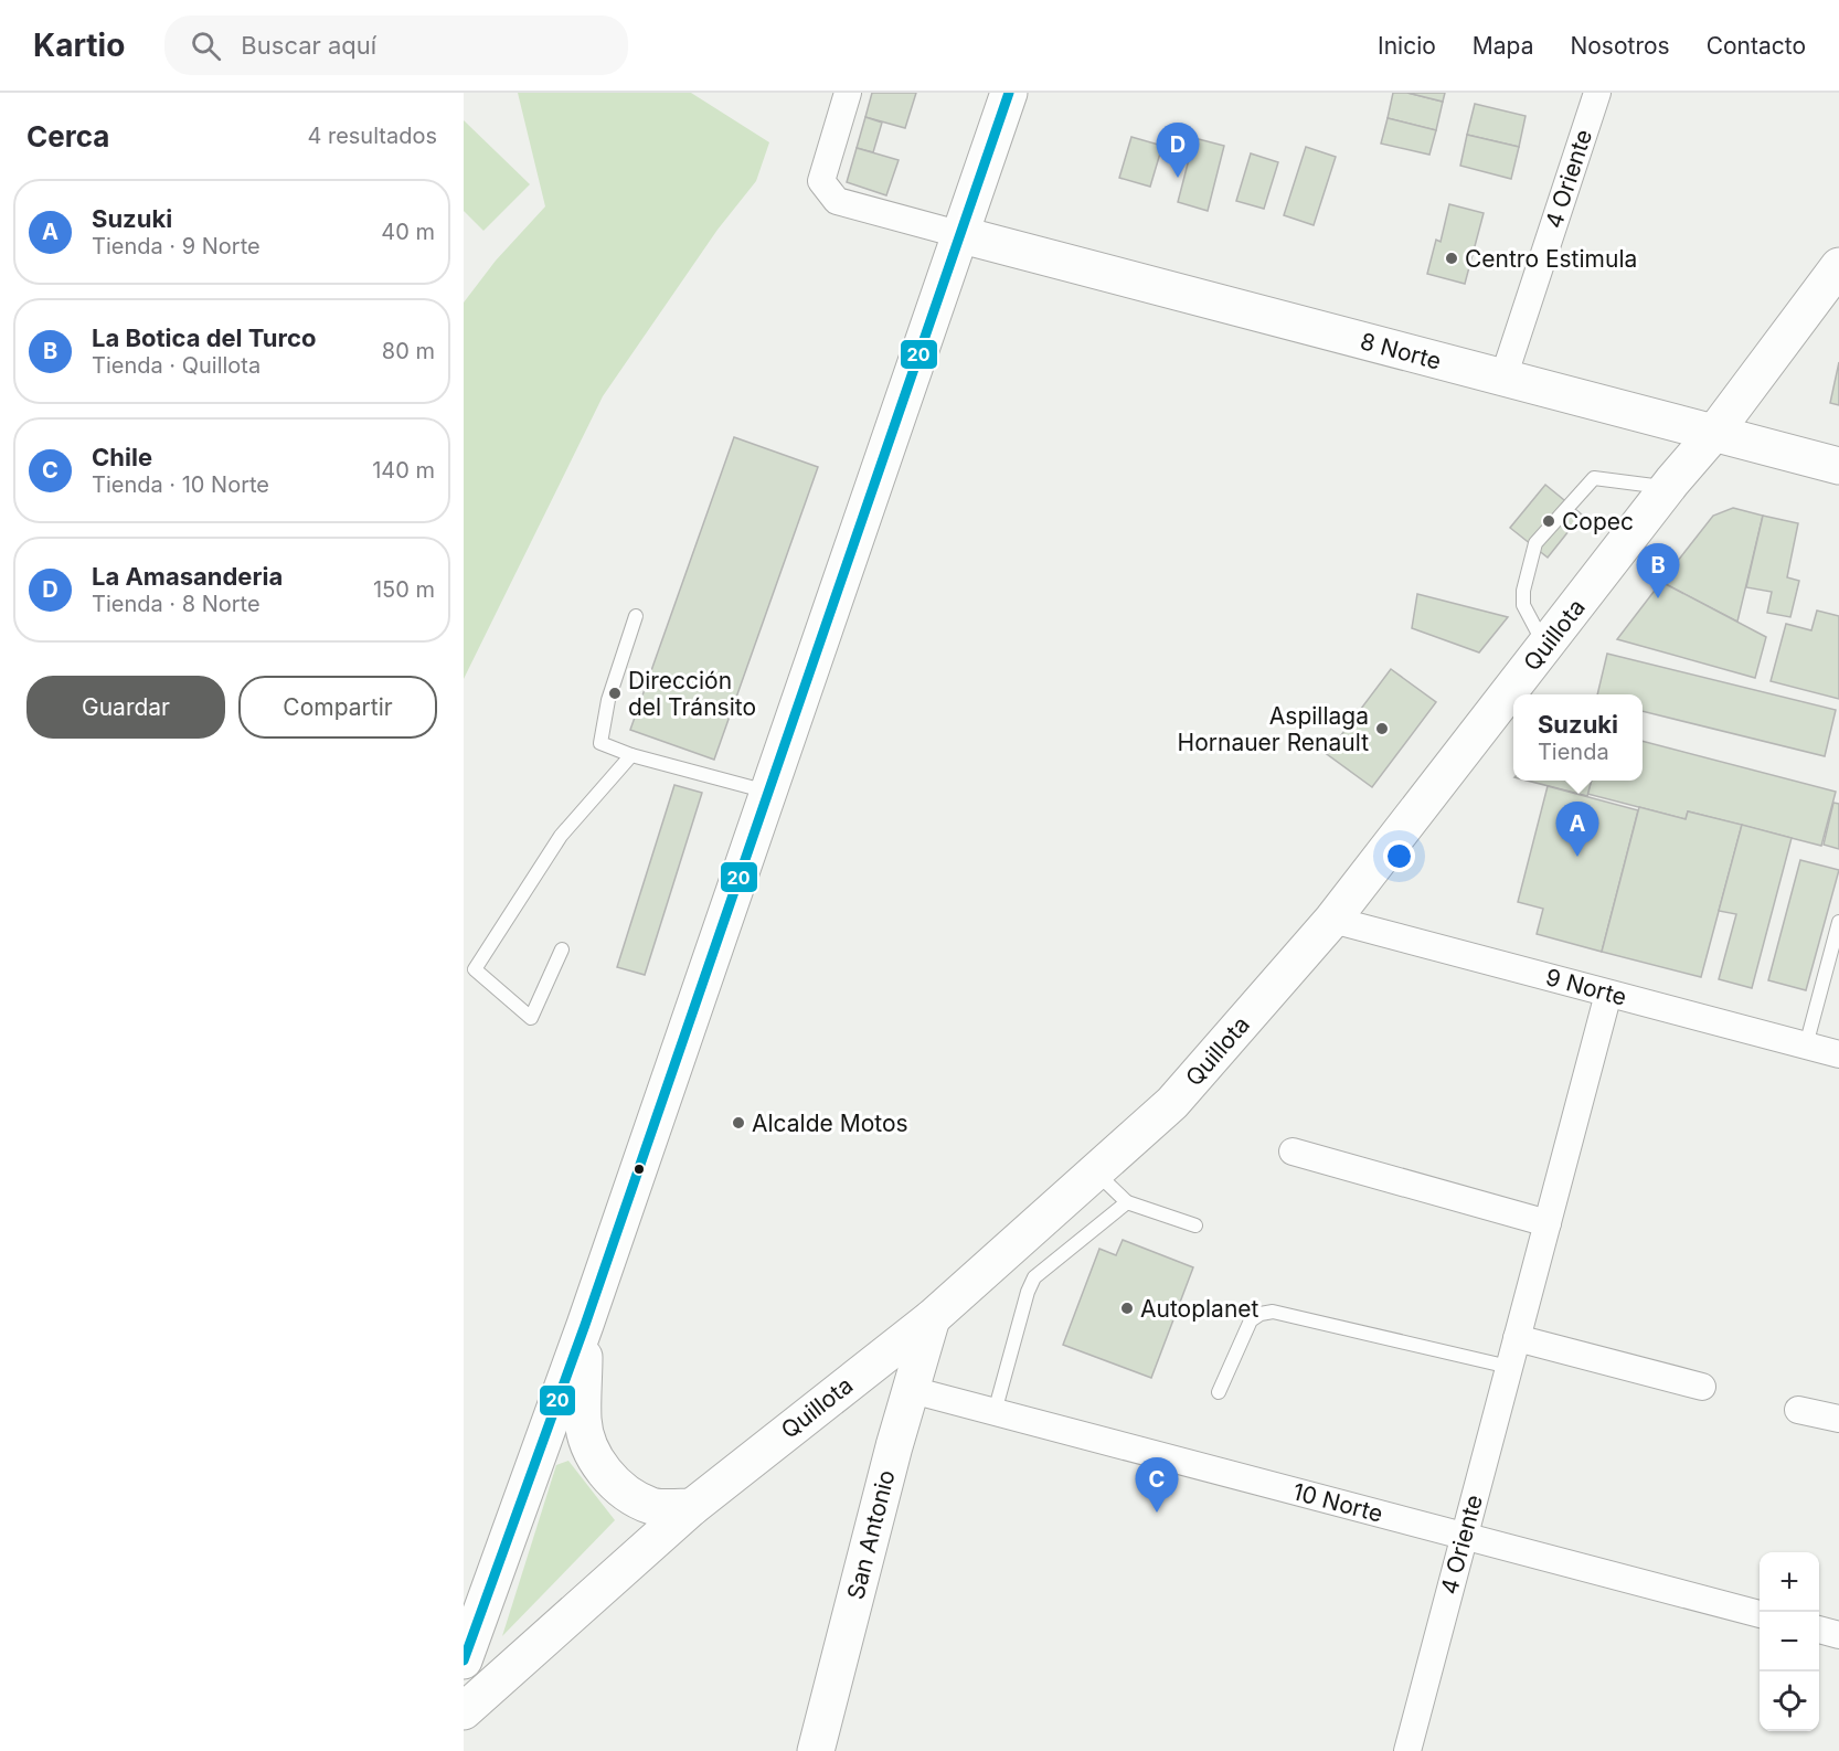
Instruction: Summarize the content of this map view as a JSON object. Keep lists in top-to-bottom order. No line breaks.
{"streets":{"main road":["8 Norte","Quillota","San Antonio"],"street":["4 Oriente","9 Norte","10 Norte"]},"crossings":[["4 Oriente","8 Norte"],["4 Oriente","9 Norte"],["4 Oriente","10 Norte"],["8 Norte","Quillota"],["Quillota","9 Norte"],["Quillota","San Antonio"],["10 Norte","San Antonio"]],"places":["Centro Estimula","Copec","Dirección del Tránsito","Aspillaga Hornauer Renault","Alcalde Motos","Autoplanet"],"lines":["transit line 20"],"page":{"header":"Kartio","search":"Buscar aquí","nav":["Inicio","Mapa","Nosotros","Contacto"],"heading":["Cerca","4 resultados"],"pins":["D","B","A","C"],"list":[{"mark":"A","name":"Suzuki","note":"Tienda · 9 Norte","value":"40 m"},{"mark":"B","name":"La Botica del Turco","note":"Tienda · Quillota","value":"80 m"},{"mark":"C","name":"Chile","note":"Tienda · 10 Norte","value":"140 m"},{"mark":"D","name":"La Amasanderia","note":"Tienda · 8 Norte","value":"150 m"}],"buttons":["Guardar","Compartir"],"popup":["Suzuki","Tienda"],"map_buttons":["+","−"]}}
